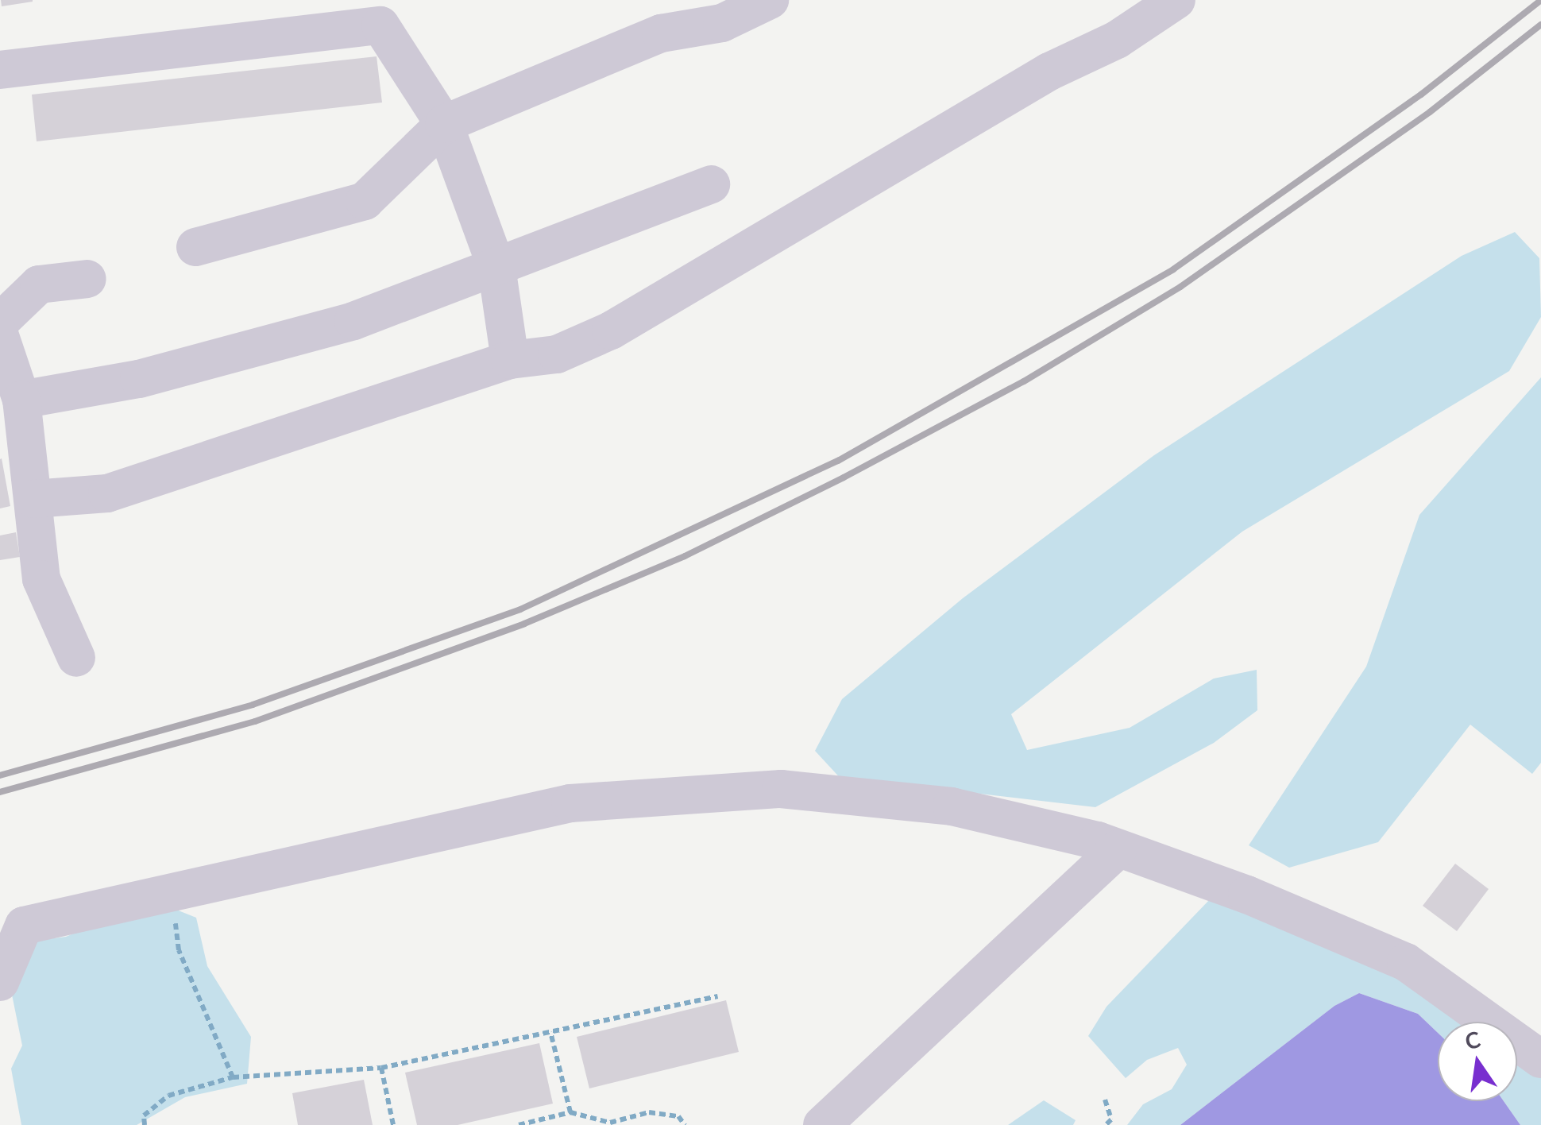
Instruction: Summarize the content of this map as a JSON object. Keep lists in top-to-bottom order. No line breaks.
{"north":"top"}
